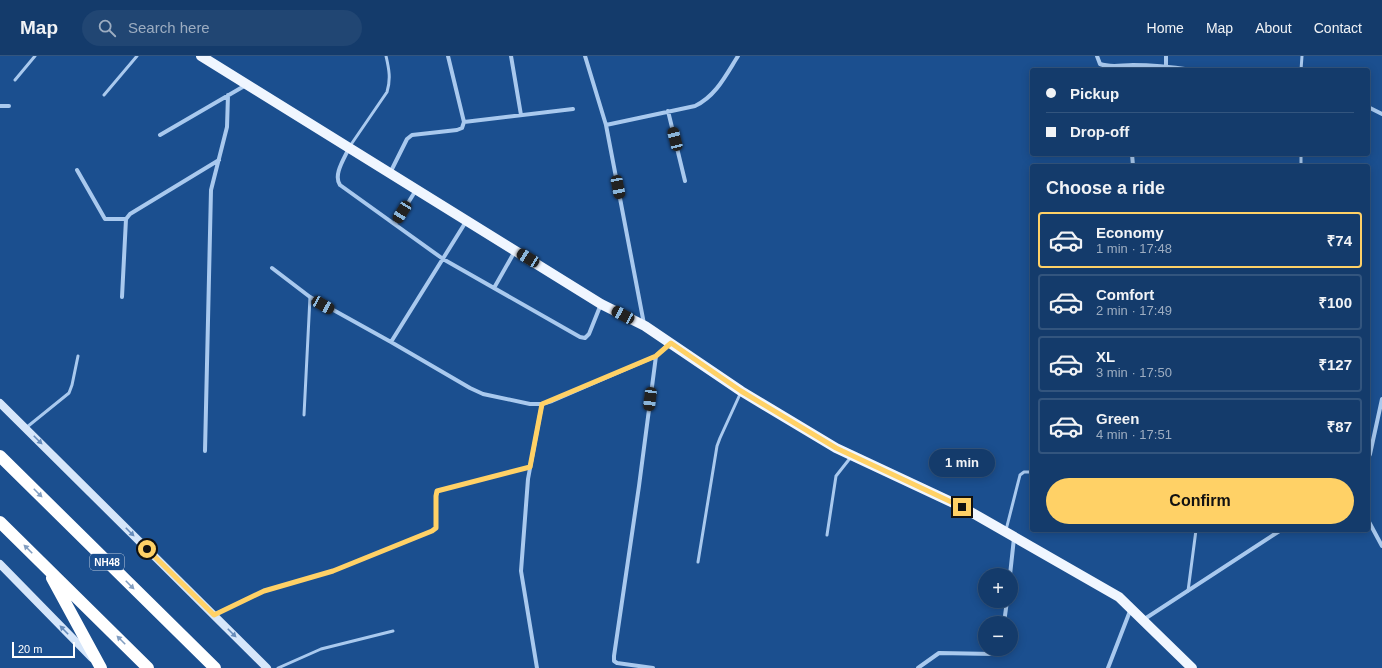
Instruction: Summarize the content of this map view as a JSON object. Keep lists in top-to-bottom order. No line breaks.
{"streets":{"highway":["NH48"]},"scale_bar":"20 m","page":{"header":"Map","search":"Search here","nav":["Home","Map","About","Contact"],"banner":["Pickup","Drop-off"],"heading":"Choose a ride","list":[{"name":"Economy","note":"1 min · 17:48","value":"₹74"},{"name":"Comfort","note":"2 min · 17:49","value":"₹100"},{"name":"XL","note":"3 min · 17:50","value":"₹127"},{"name":"Green","note":"4 min · 17:51","value":"₹87"}],"bubble":"1 min","buttons":"Confirm","map_buttons":["+","−"],"scale":"20 m"}}
